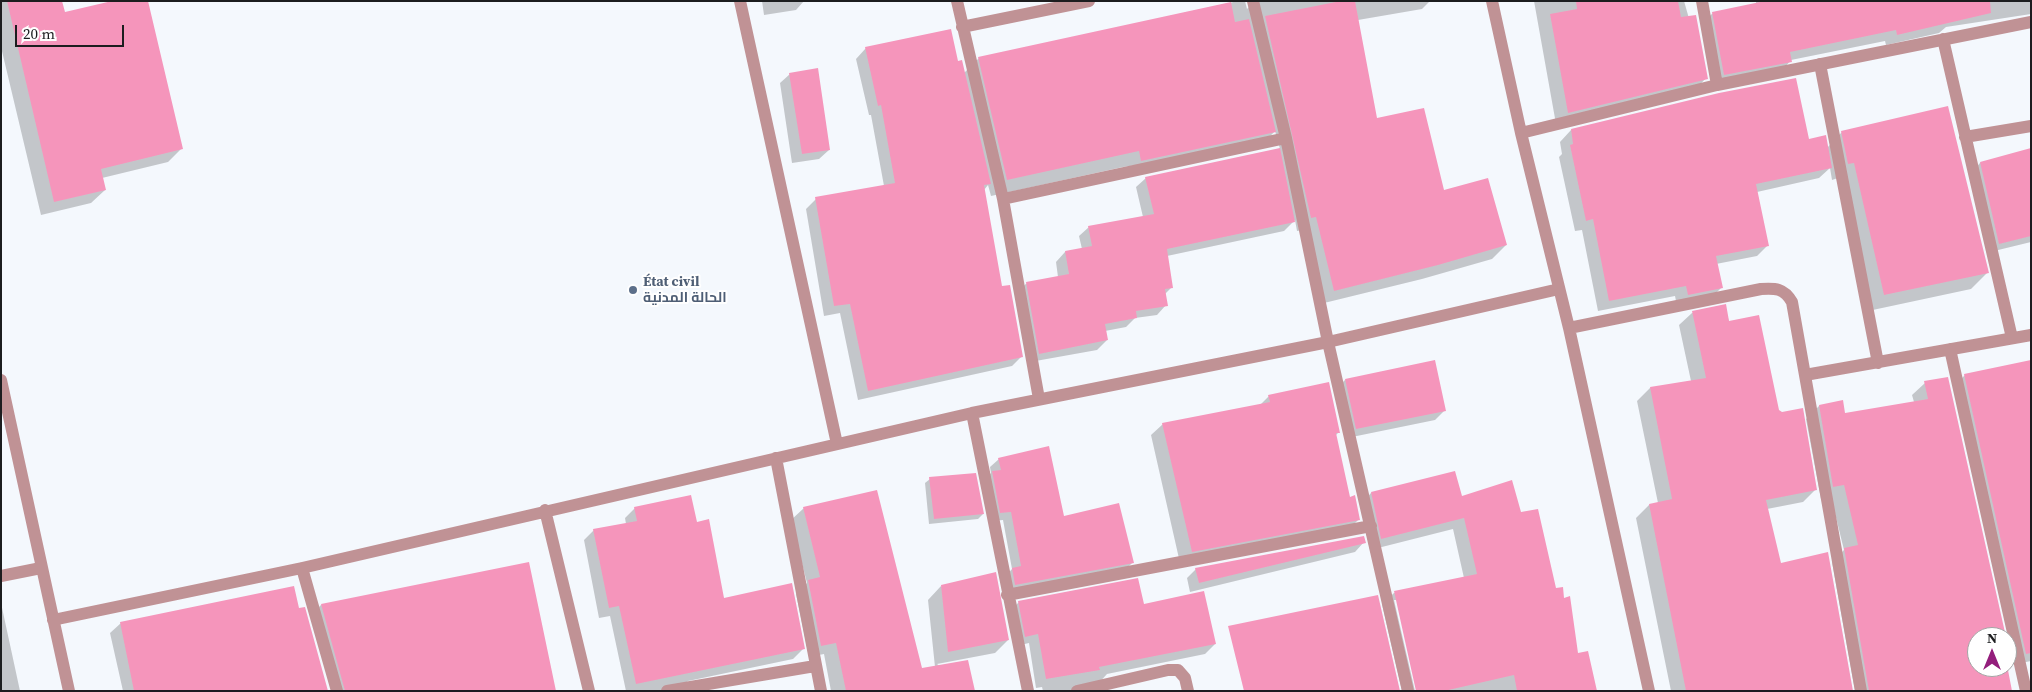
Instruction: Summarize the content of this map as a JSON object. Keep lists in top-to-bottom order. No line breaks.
{"places":["État civil الحالة المدنية"],"scale_bar":"20 m","north":"top"}
